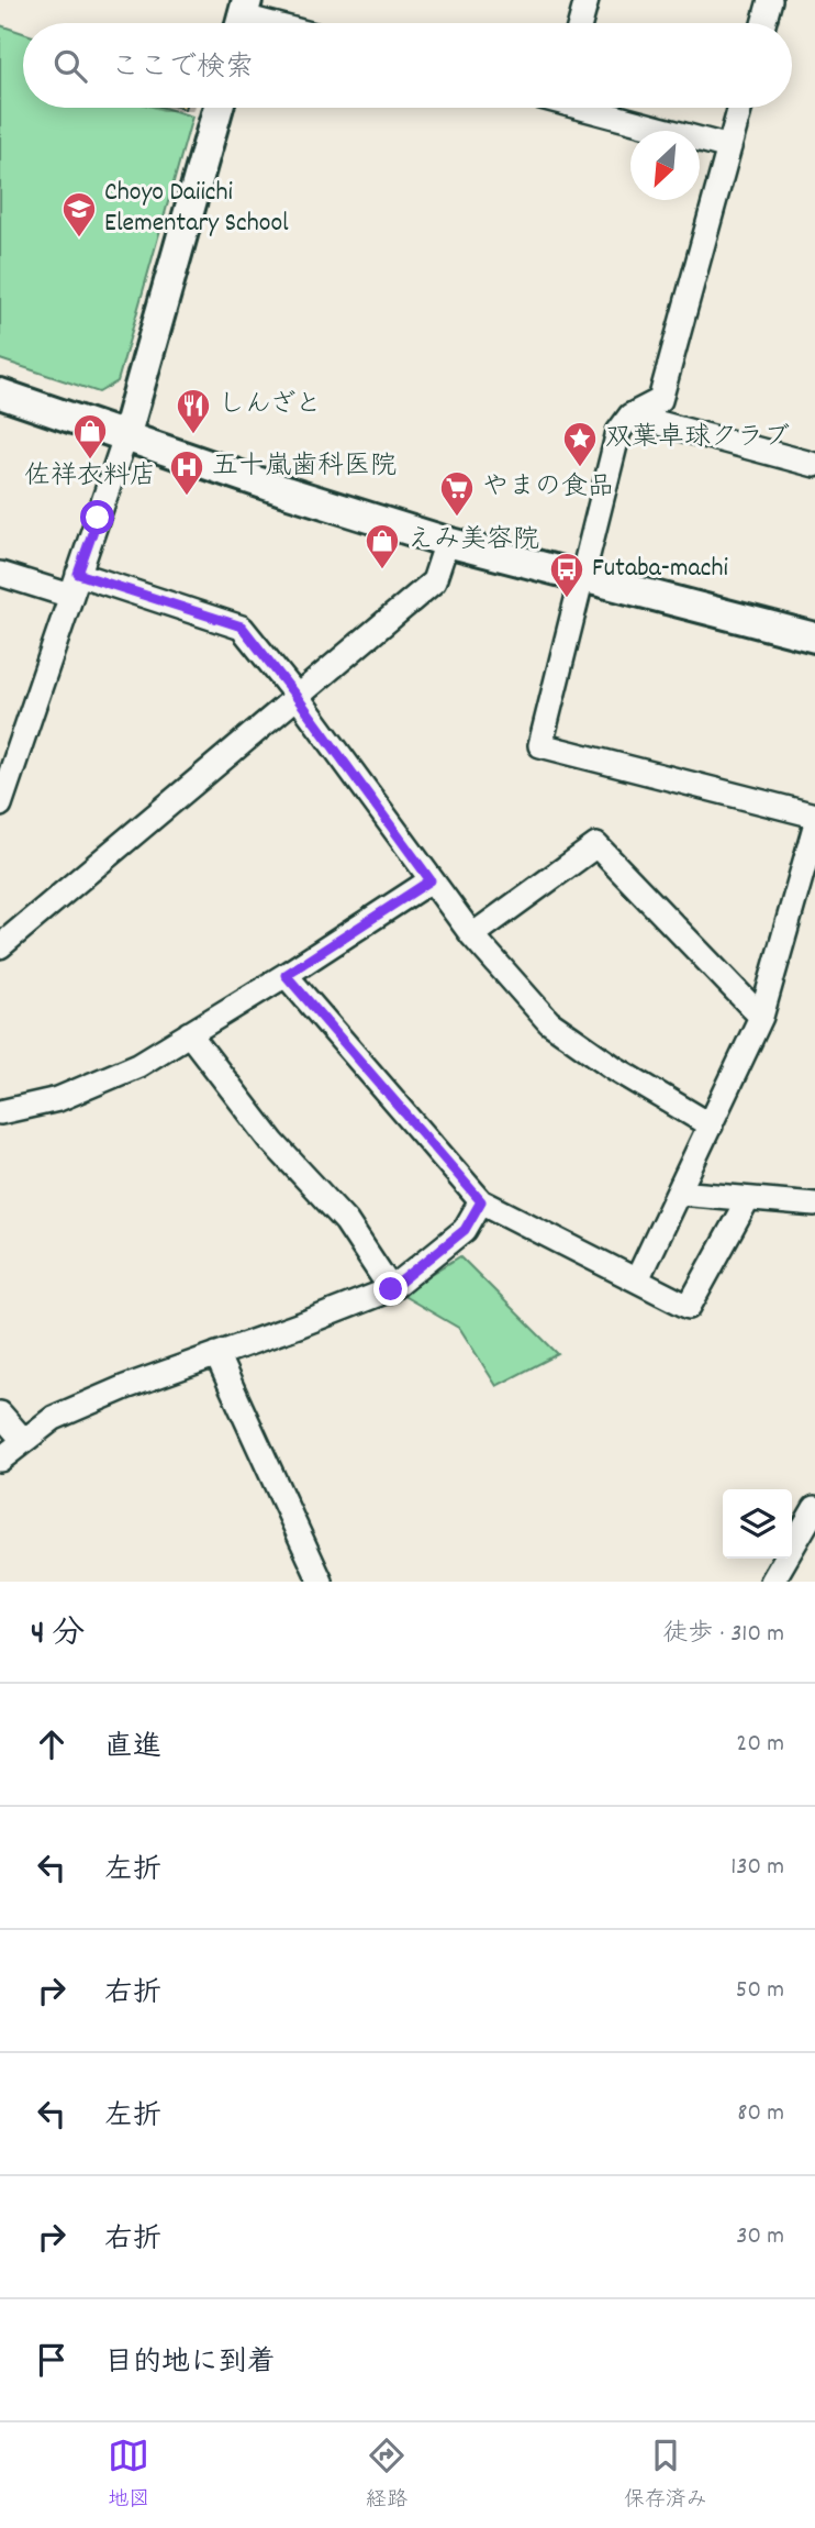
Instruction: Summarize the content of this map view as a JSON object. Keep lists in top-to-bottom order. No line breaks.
{"places":{"school or university":["Choyo Daiichi Elementary School"],"restaurant":["しんざと"],"shop":["佐祥衣料店","えみ美容院"],"place":["双葉卓球クラブ"],"hospital":["五十嵐歯科医院"],"supermarket":["やまの食品"],"bus stop":["Futaba-machi"]},"north":"bottom left","page":{"search":"ここで検索","heading":["4 分","徒歩 · 310 m"],"list":[["直進","20 m"],["左折","130 m"],["右折","50 m"],["左折","80 m"],["右折","30 m"],"目的地に到着"],"nav":["地図","経路","保存済み"]}}
